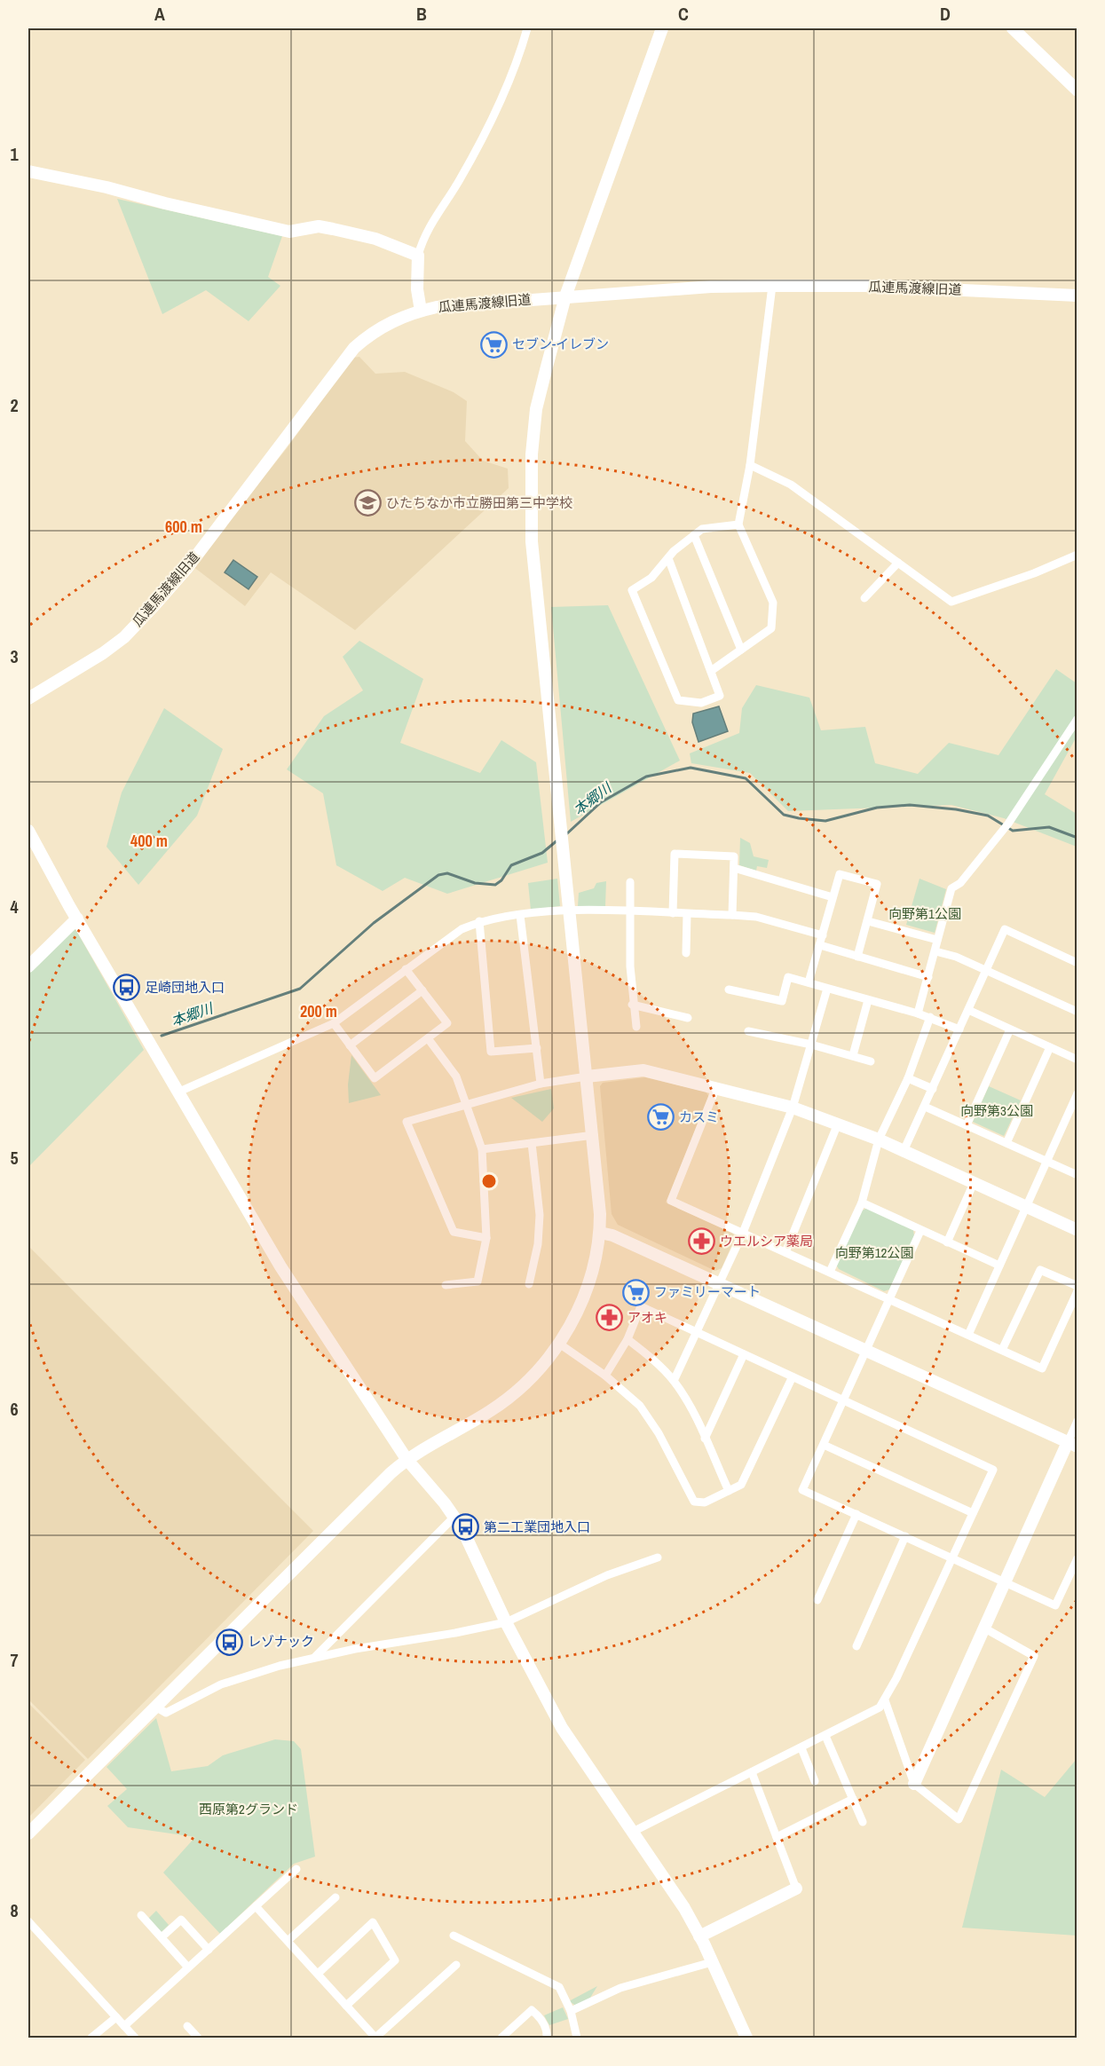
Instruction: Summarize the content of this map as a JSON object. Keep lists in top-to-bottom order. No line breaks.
{"streets":{"street":["瓜連馬渡線旧道"]},"water":["本郷川"],"parks":["向野第1公園","向野第3公園","向野第12公園","西原第2グランド"],"places":{"supermarket":["セブン-イレブン","カスミ","ファミリーマート"],"school or university":["ひたちなか市立勝田第三中学校"],"bus stop":["足崎団地入口","第二工業団地入口","レゾナック"],"pharmacy":["ウエルシア薬局","アオキ"]},"grid":{"columns":["A","B","C","D"],"rows":["1","2","3","4","5","6","7","8"]},"rings":["600 m","400 m","200 m"]}
